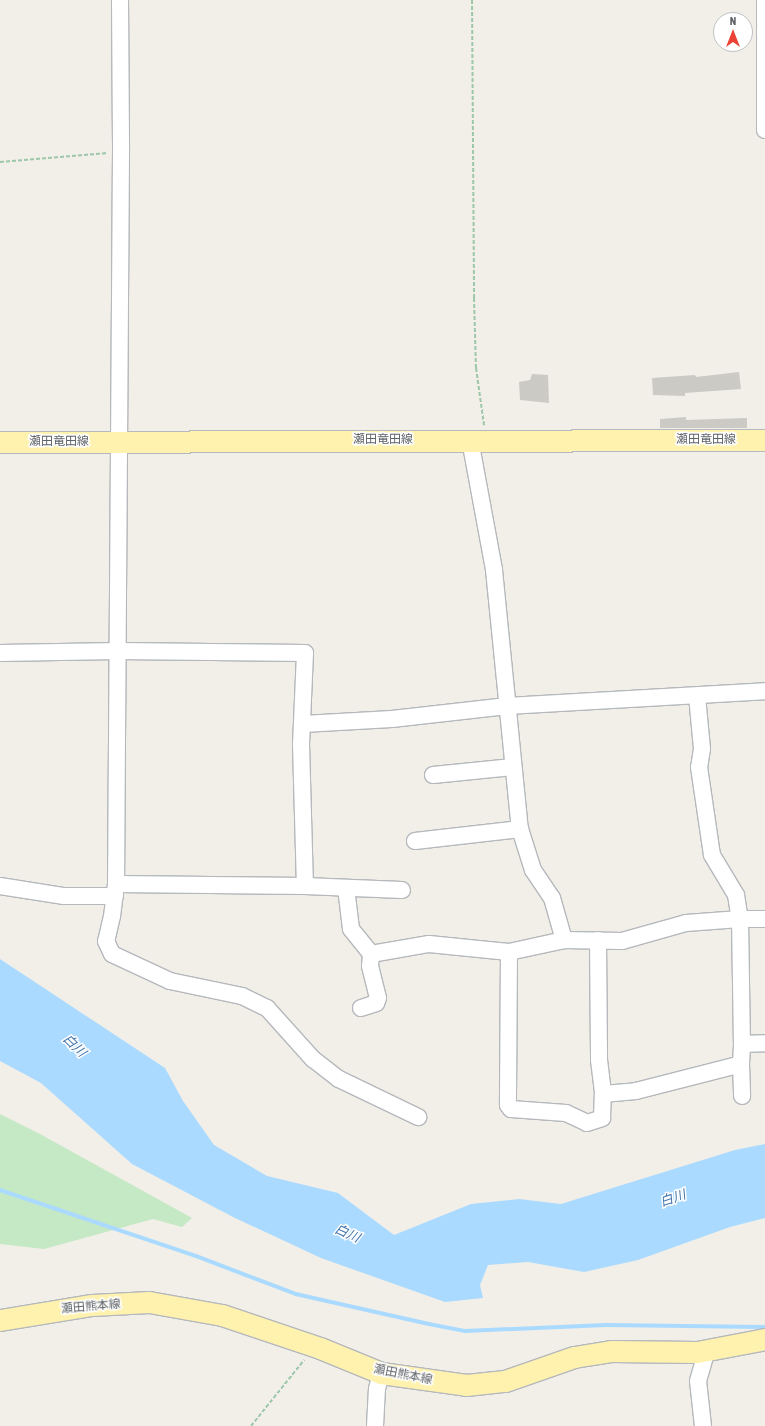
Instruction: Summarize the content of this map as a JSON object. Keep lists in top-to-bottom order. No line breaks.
{"streets":{"main road":["瀬田竜田線","瀬田熊本線"]},"water":["白川"],"north":"top"}
